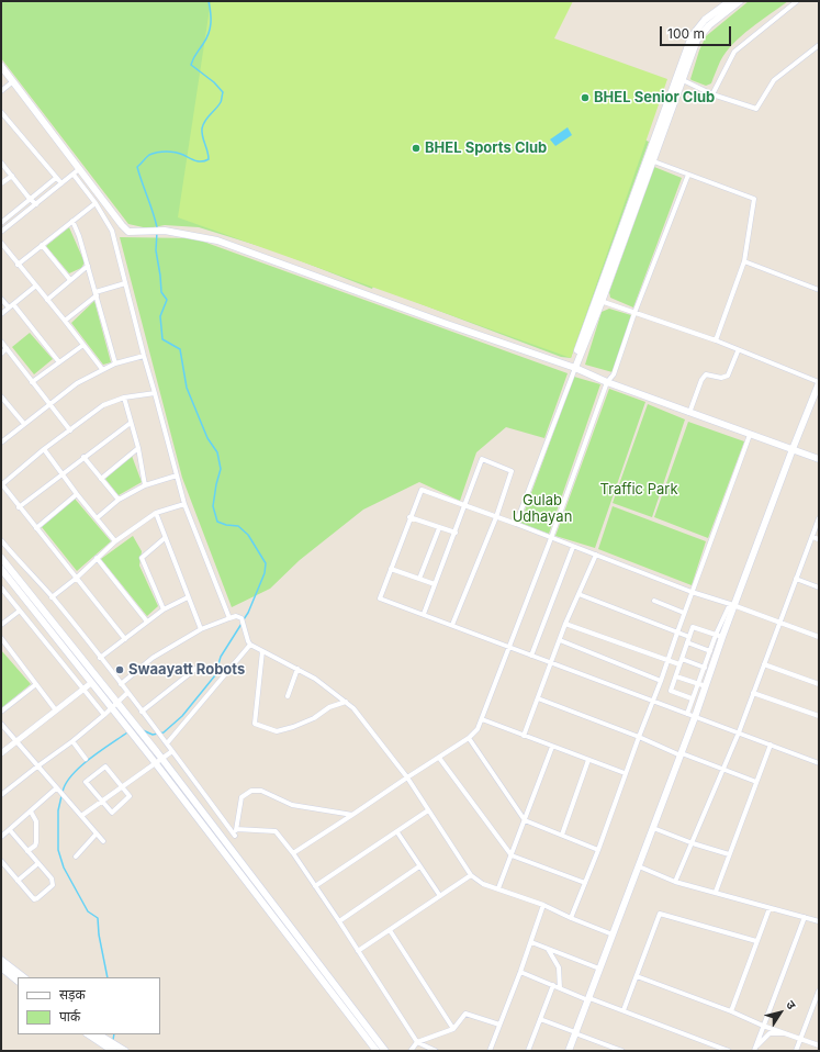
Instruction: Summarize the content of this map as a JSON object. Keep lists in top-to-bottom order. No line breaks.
{"parks":["Traffic Park","Gulab Udhayan"],"places":["BHEL Senior Club","BHEL Sports Club","Swaayatt Robots"],"legend":["सड़क","पार्क"],"scale_bar":"100 m","north":"top right"}
